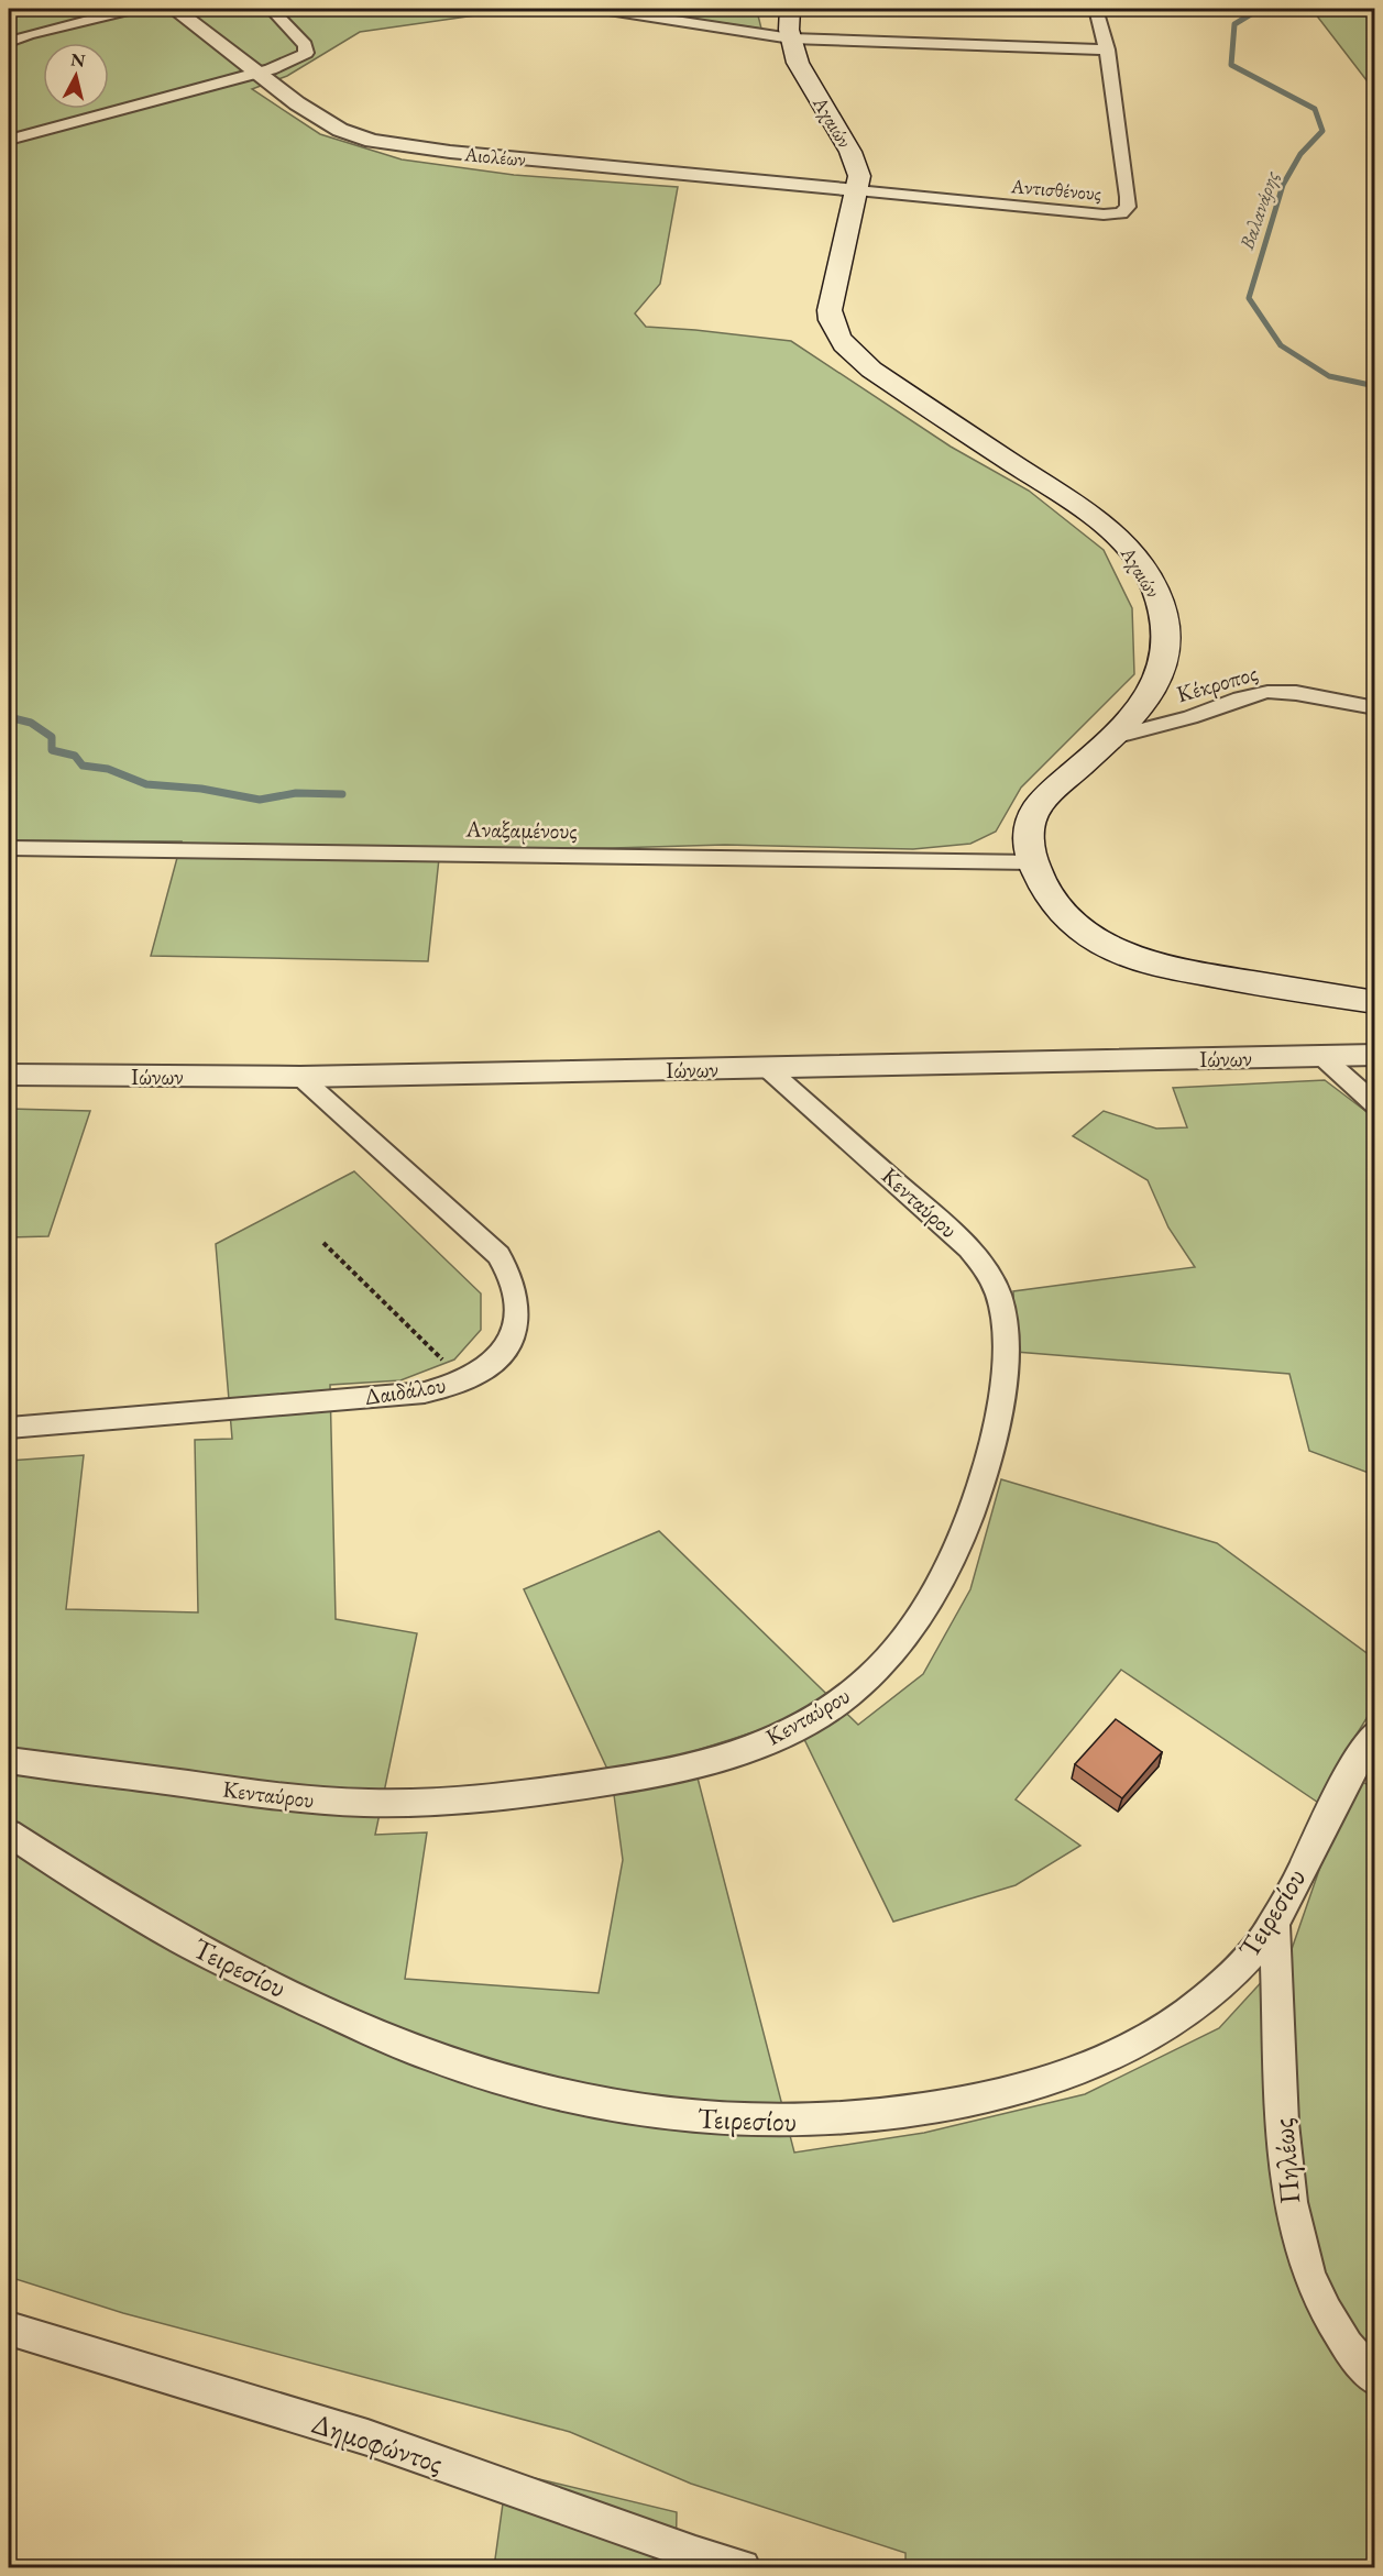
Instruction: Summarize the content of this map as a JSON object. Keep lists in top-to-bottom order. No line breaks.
{"streets":{"main road":["Αχαιών"],"street":["Αιολέων","Αντισθένους","Κέκροπος","Αναξαμένους","Ιώνων","Κενταύρου","Δαιδάλου","Τειρεσίου","Πηλέως","Δημοφώντος"]},"crossings":[["Αχαιών","Αιολέων"],["Αχαιών","Αντισθένους"],["Αχαιών","Κέκροπος"],["Αχαιών","Αναξαμένους"],["Αιολέων","Αντισθένους"],["Ιώνων","Κενταύρου"],["Ιώνων","Δαιδάλου"],["Τειρεσίου","Πηλέως"]],"water":["Βαλανάρης"],"north":"top"}
